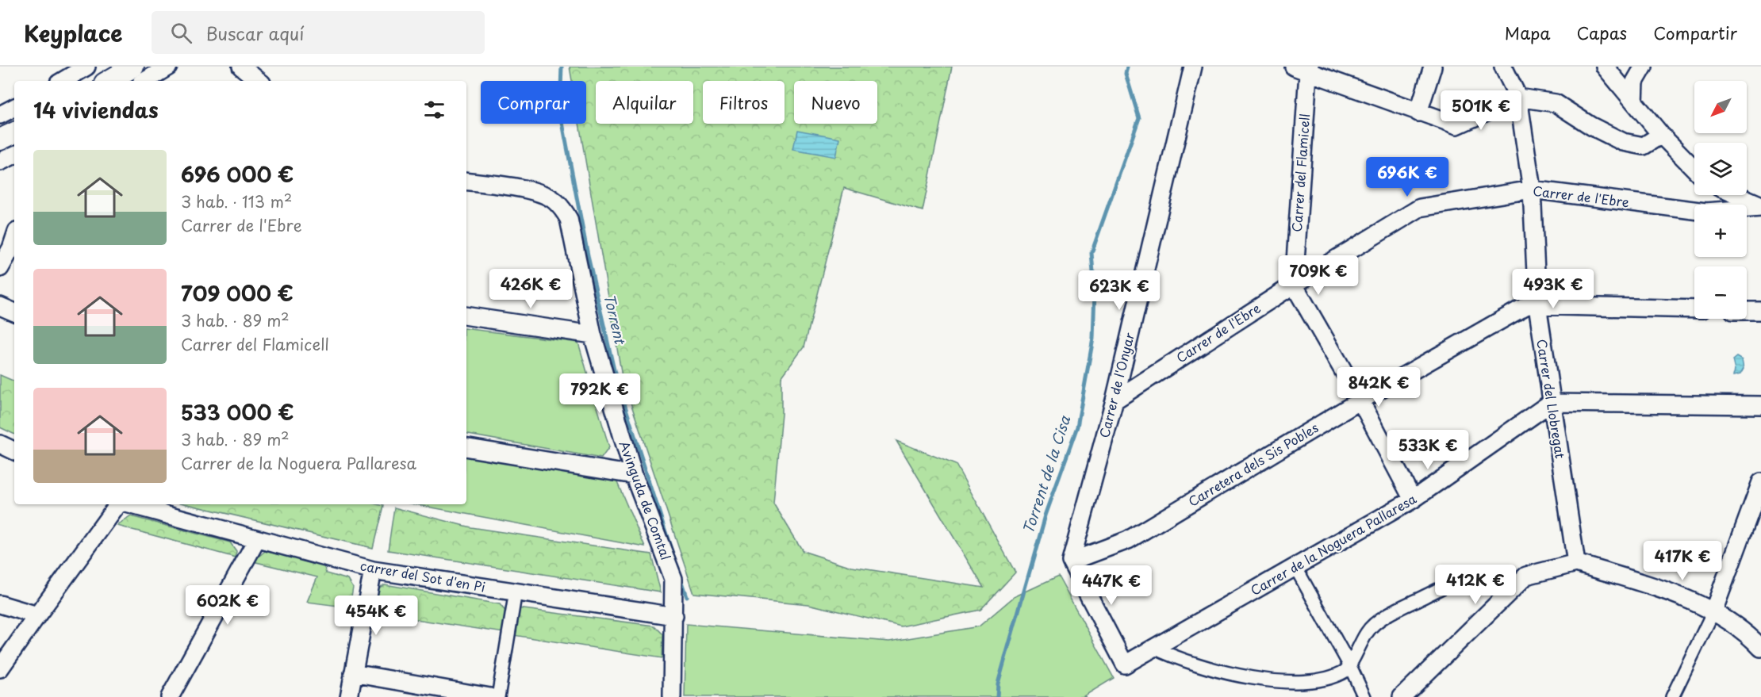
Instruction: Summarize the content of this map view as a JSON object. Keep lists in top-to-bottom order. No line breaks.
{"streets":{"street":["Carrer del Flamicell","Carrer de l'Ebre","Carrer de l'Onyar","Carrer del Llobregat","Carretera dels Sis Pobles","Avinguda de Comtal","Carrer de la Noguera Pallaresa","carrer del Sot d'en Pi"]},"crossings":[["Carrer del Flamicell","Carrer de l'Ebre"],["Carrer de l'Ebre","Carrer de l'Onyar"],["Carrer de l'Ebre","Carrer del Llobregat"],["Carrer de l'Onyar","Carretera dels Sis Pobles"],["Carrer de l'Onyar","Carrer de la Noguera Pallaresa"],["Carrer del Llobregat","Carretera dels Sis Pobles"],["Carrer del Llobregat","Carrer de la Noguera Pallaresa"],["Carretera dels Sis Pobles","Carrer de la Noguera Pallaresa"],["Avinguda de Comtal","carrer del Sot d'en Pi"]],"water":["Torrent","Torrent de la Cisa"],"north":"bottom left","page":{"header":"Keyplace","search":"Buscar aquí","nav":["Mapa","Capas","Compartir"],"map_buttons":["+","−"],"chip":["Comprar","Alquilar","Filtros","Nuevo"],"heading":"14 viviendas","price":["501K €","696K €","709K €","426K €","493K €","623K €","842K €","792K €","533K €","417K €","412K €","447K €","602K €","454K €"],"list":[{"name":"696 000 €","note":"3 hab. · 113 m² · Carrer de l'Ebre"},{"name":"709 000 €","note":"3 hab. · 89 m² · Carrer del Flamicell"},{"name":"533 000 €","note":"3 hab. · 89 m² · Carrer de la Noguera Pallaresa"}]}}
